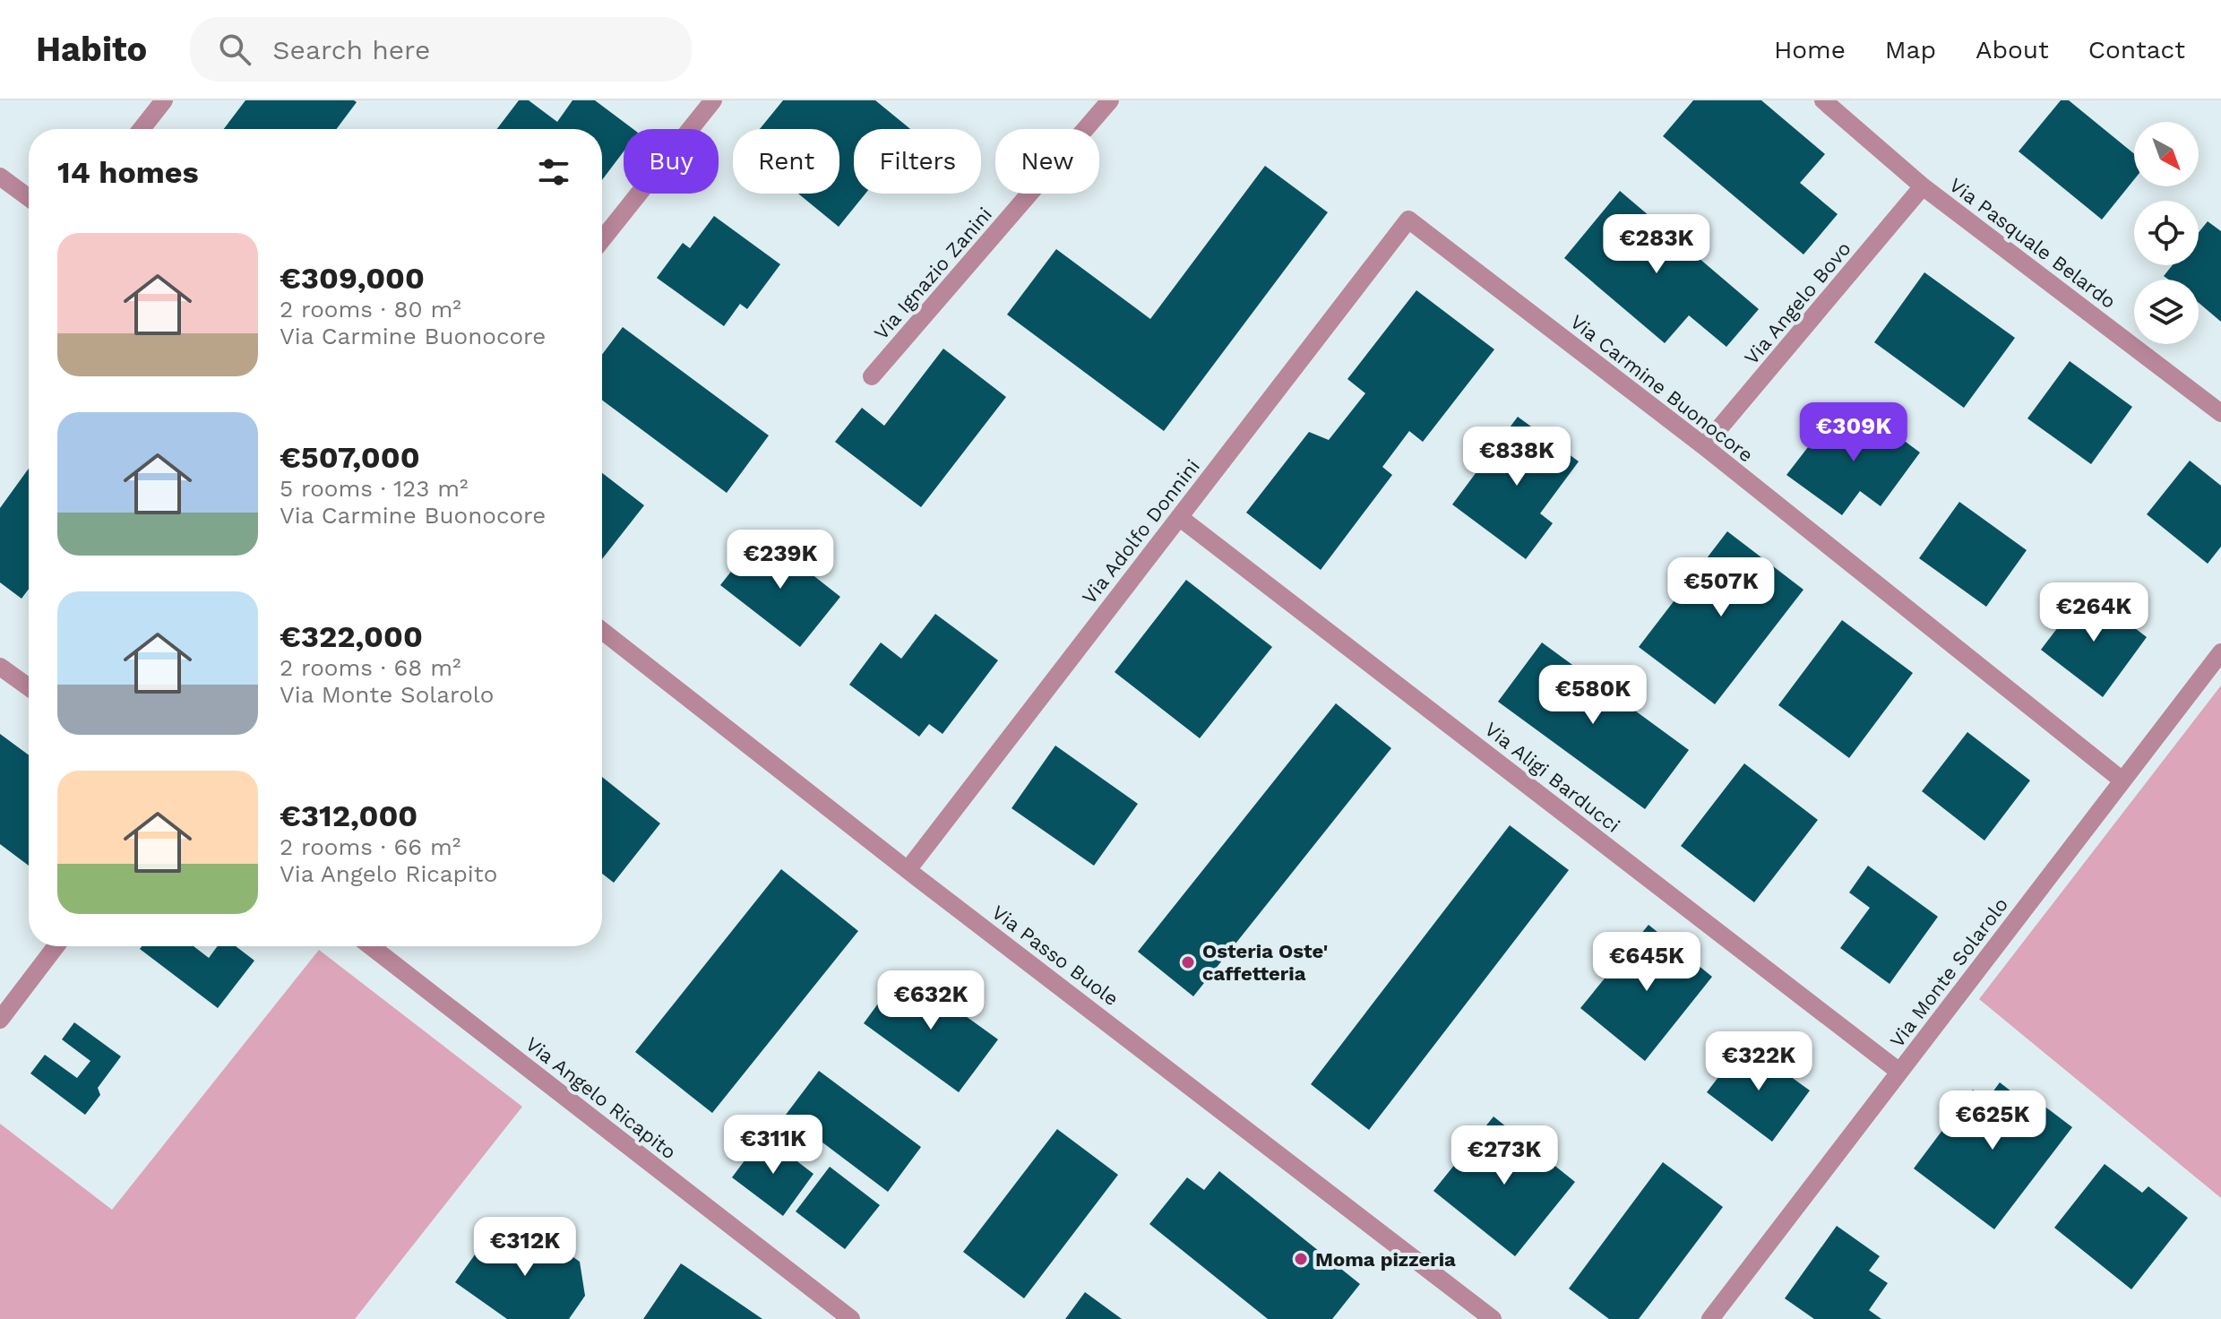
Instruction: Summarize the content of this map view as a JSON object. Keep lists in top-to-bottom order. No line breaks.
{"streets":{"street":["Via Pasquale Belardo","Via Ignazio Zanini","Via Angelo Bovo","Via Carmine Buonocore","Via Adolfo Donnini","Via Aligi Barducci","Via Passo Buole","Via Monte Solarolo","Via Angelo Ricapito"]},"crossings":[["Via Pasquale Belardo","Via Angelo Bovo"],["Via Angelo Bovo","Via Carmine Buonocore"],["Via Carmine Buonocore","Via Adolfo Donnini"],["Via Carmine Buonocore","Via Monte Solarolo"],["Via Adolfo Donnini","Via Aligi Barducci"],["Via Adolfo Donnini","Via Passo Buole"],["Via Aligi Barducci","Via Monte Solarolo"]],"places":["Osteria Oste' caffetteria","Moma pizzeria"],"north":"bottom right","page":{"header":"Habito","search":"Search here","nav":["Home","Map","About","Contact"],"chip":["Buy","Rent","Filters","New"],"heading":"14 homes","price":["€283K","€309K","€838K","€239K","€507K","€264K","€580K","€645K","€632K","€322K","€625K","€311K","€273K","€312K"],"list":[{"name":"€309,000","note":"2 rooms · 80 m² · Via Carmine Buonocore"},{"name":"€507,000","note":"5 rooms · 123 m² · Via Carmine Buonocore"},{"name":"€322,000","note":"2 rooms · 68 m² · Via Monte Solarolo"},{"name":"€312,000","note":"2 rooms · 66 m² · Via Angelo Ricapito"}]}}
